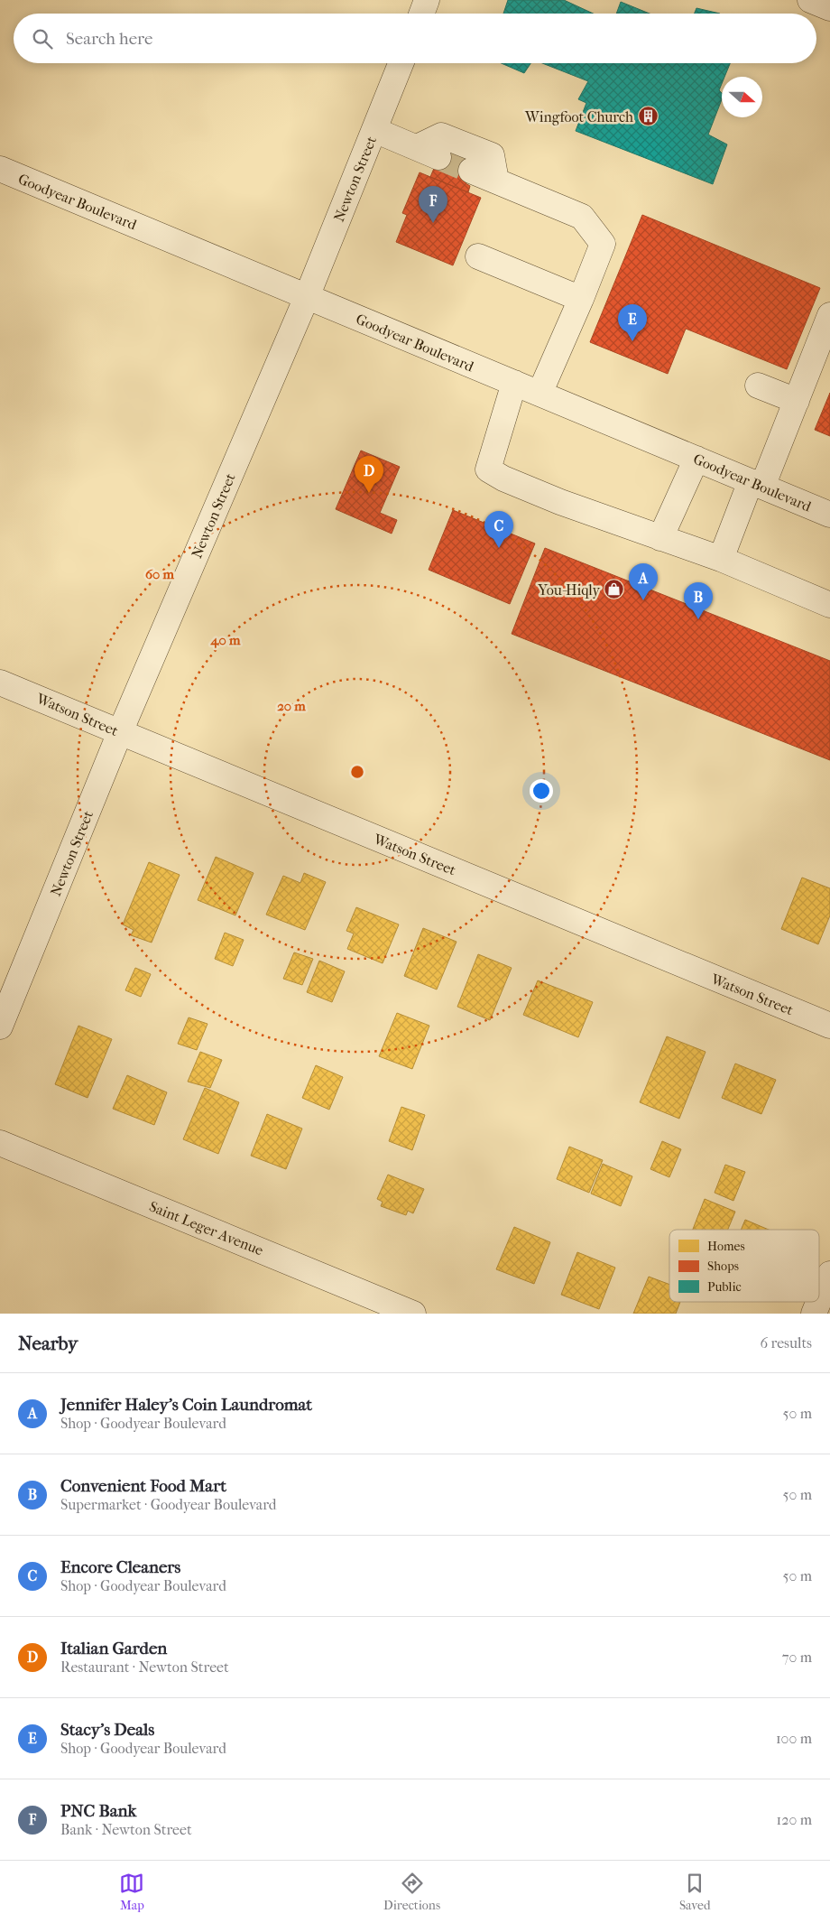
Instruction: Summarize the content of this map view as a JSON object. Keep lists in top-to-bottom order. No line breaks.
{"streets":{"street":["Newton Street","Goodyear Boulevard","Watson Street","Saint Leger Avenue"]},"crossings":[["Newton Street","Goodyear Boulevard"],["Newton Street","Watson Street"]],"places":{"building":["Wingfoot Church"],"shop":["You-Hiqly"]},"legend":["Homes","Shops","Public"],"north":"right","page":{"search":"Search here","pins":["F","E","D","C","A","B"],"heading":["Nearby","6 results"],"list":[{"mark":"A","name":"Jennifer Haley's Coin Laundromat","note":"Shop · Goodyear Boulevard","value":"50 m"},{"mark":"B","name":"Convenient Food Mart","note":"Supermarket · Goodyear Boulevard","value":"50 m"},{"mark":"C","name":"Encore Cleaners","note":"Shop · Goodyear Boulevard","value":"50 m"},{"mark":"D","name":"Italian Garden","note":"Restaurant · Newton Street","value":"70 m"},{"mark":"E","name":"Stacy's Deals","note":"Shop · Goodyear Boulevard","value":"100 m"},{"mark":"F","name":"PNC Bank","note":"Bank · Newton Street","value":"120 m"}],"nav":["Map","Directions","Saved"]},"rings":["60 m","40 m","20 m"]}
